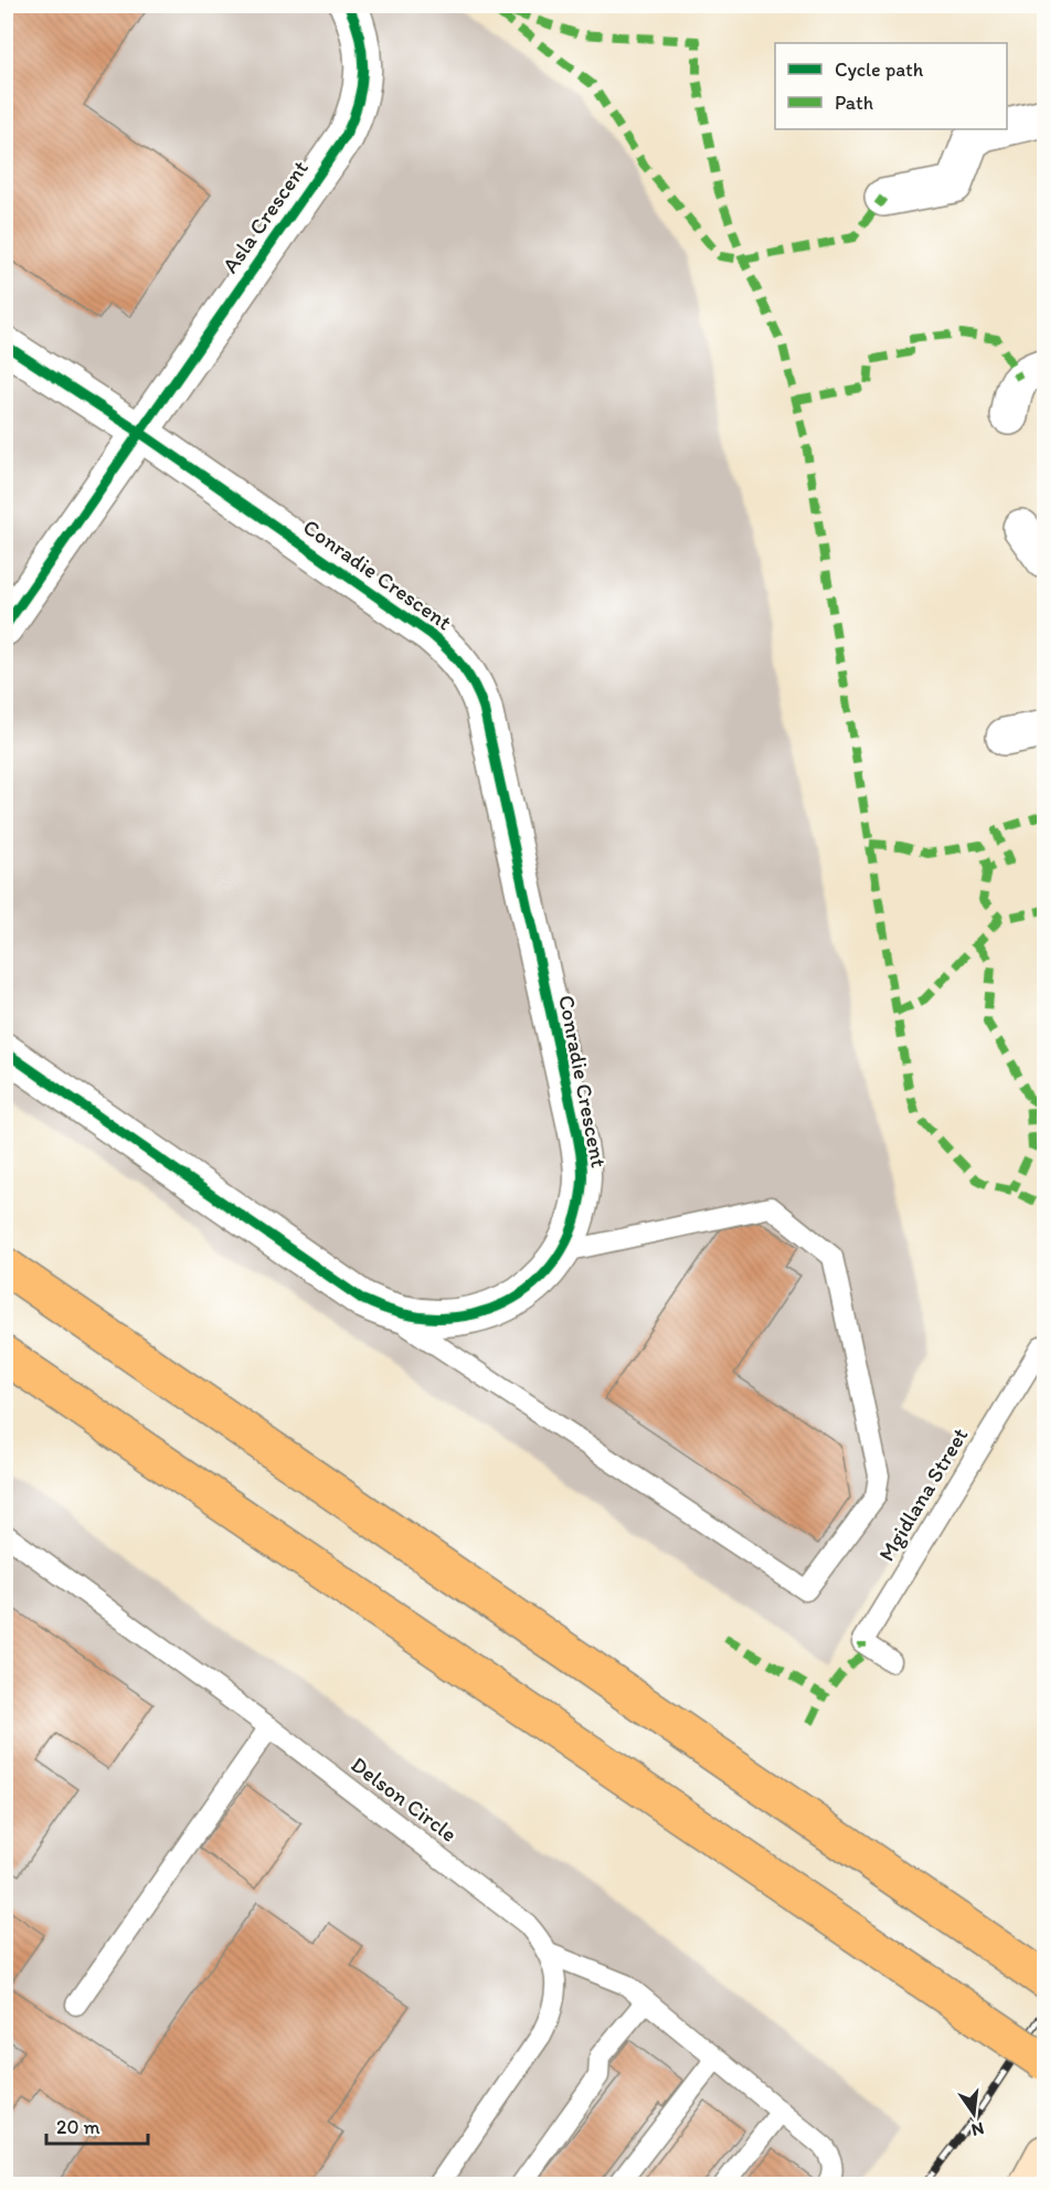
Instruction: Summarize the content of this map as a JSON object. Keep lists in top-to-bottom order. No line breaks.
{"streets":{"street":["Asla Crescent","Conradie Crescent"],"lane":["Mgidlana Street","Delson Circle"]},"crossings":[["Asla Crescent","Conradie Crescent"]],"legend":["Cycle path","Path"],"scale_bar":"20 m","north":"bottom"}
